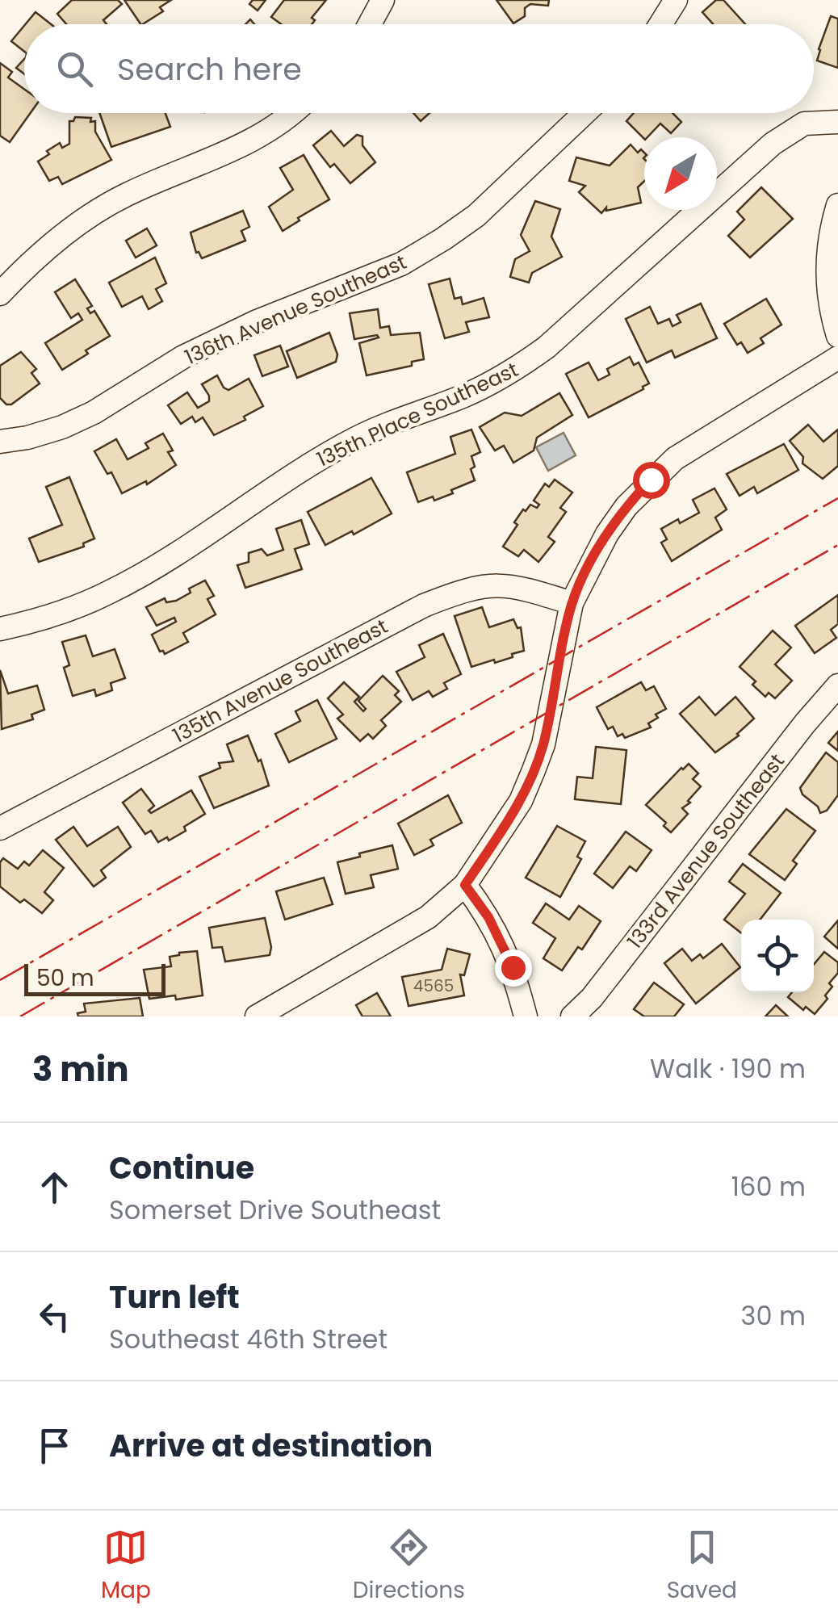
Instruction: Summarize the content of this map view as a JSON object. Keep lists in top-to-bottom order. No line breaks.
{"streets":{"street":["136th Avenue Southeast","135th Place Southeast","135th Avenue Southeast","133rd Avenue Southeast"]},"house_numbers":["4565"],"scale_bar":"50 m","north":"bottom left","page":{"search":"Search here","scale":"50 m","heading":["3 min","Walk · 190 m"],"list":[["Continue","Somerset Drive Southeast","160 m"],["Turn left","Southeast 46th Street","30 m"],"Arrive at destination"],"nav":["Map","Directions","Saved"]}}
